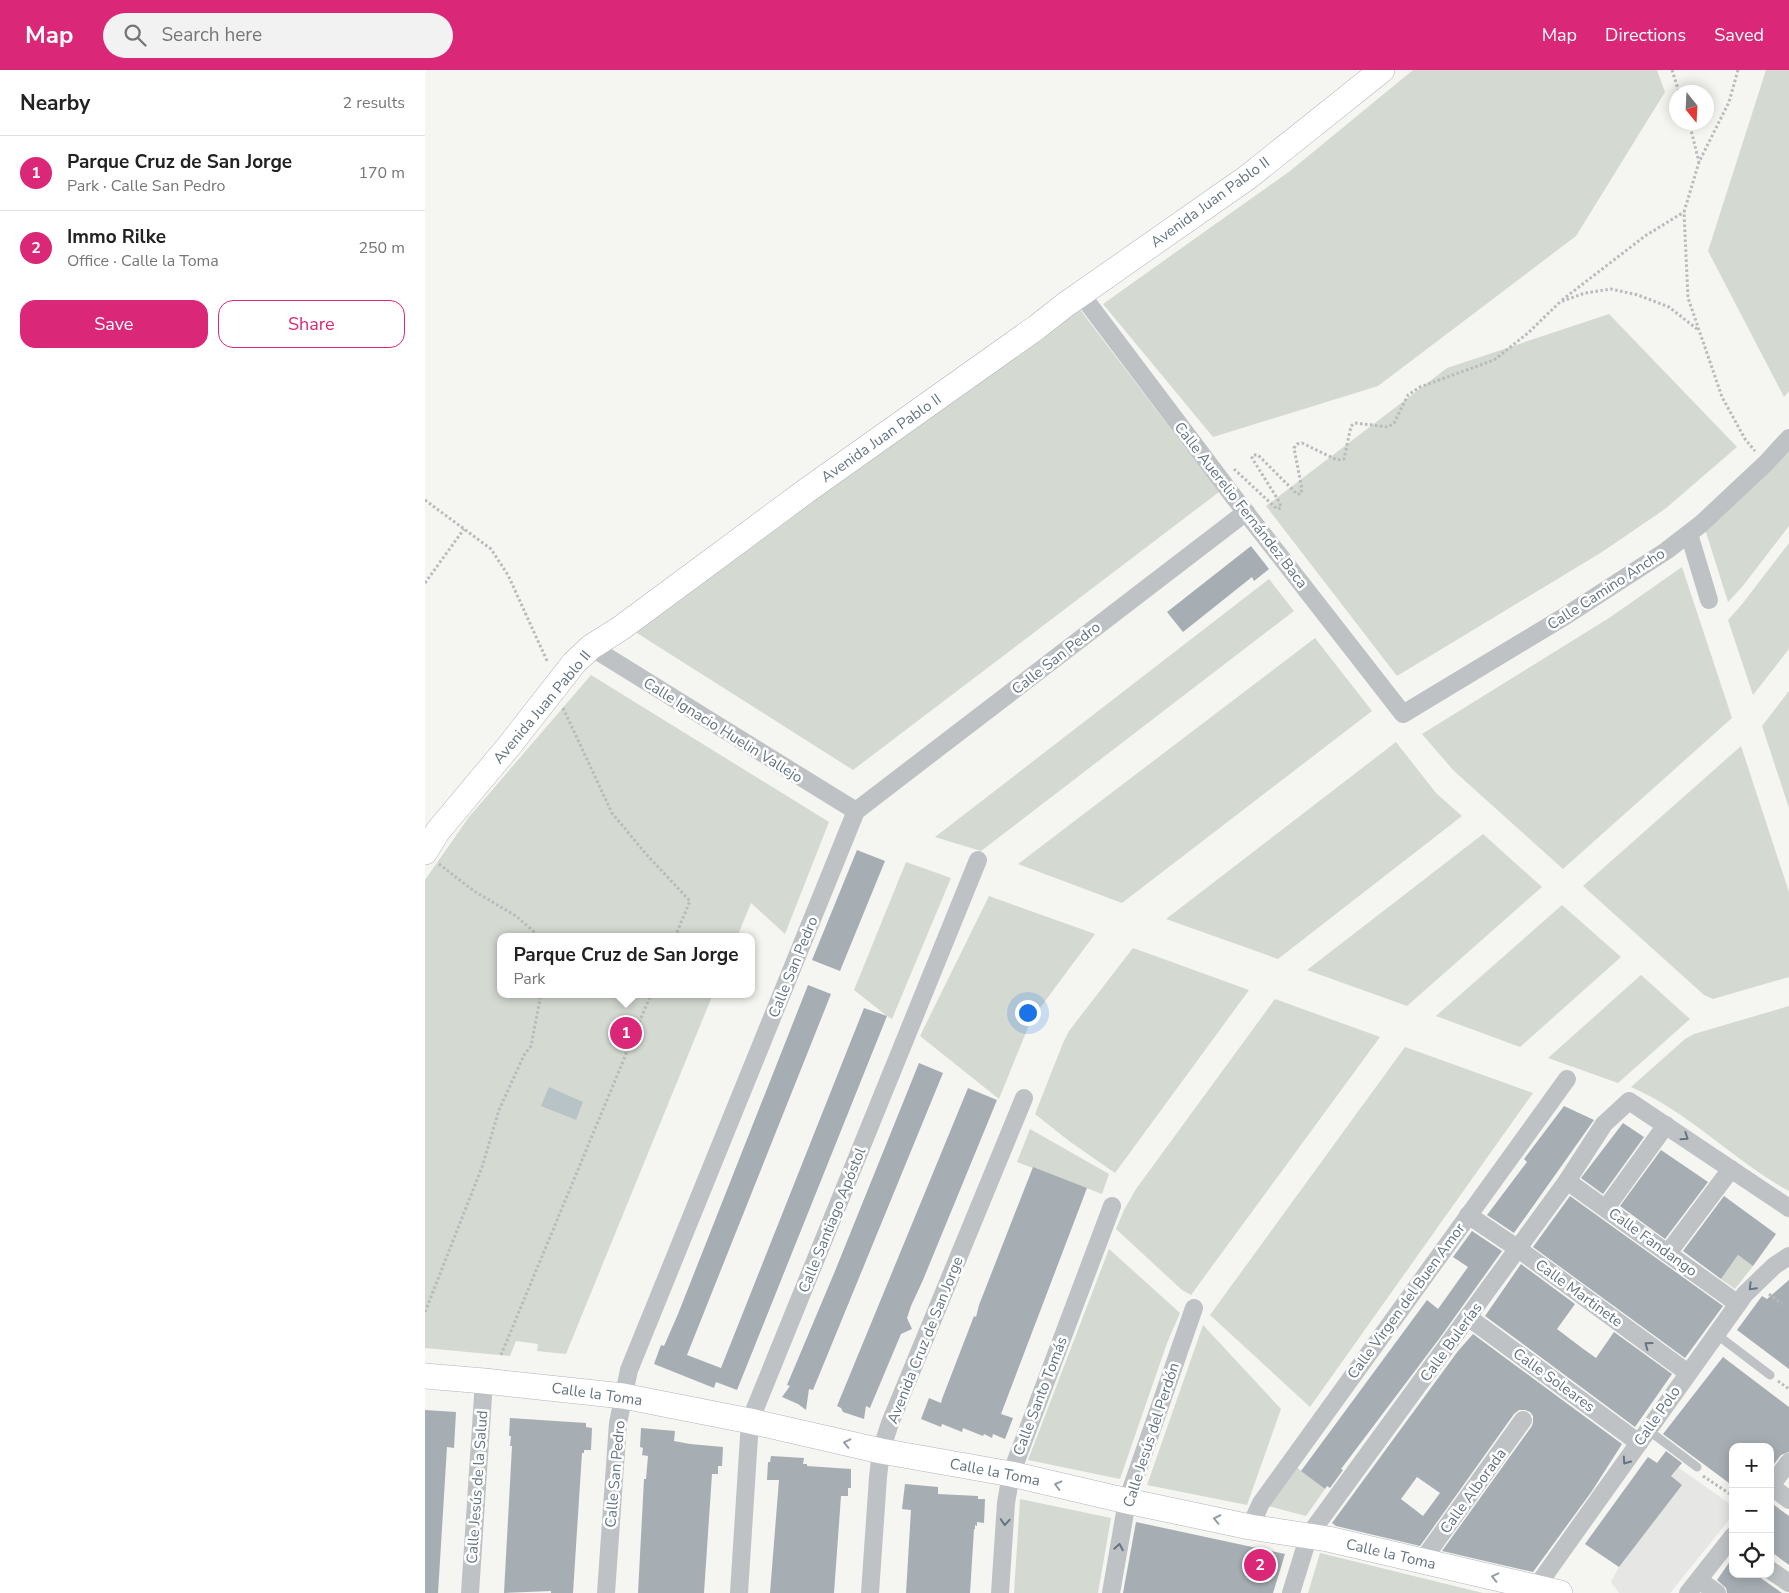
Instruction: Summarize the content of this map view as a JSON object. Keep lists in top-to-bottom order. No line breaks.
{"streets":{"street":["Avenida Juan Pablo II","Calle Auerelio Fernández Baca","Calle Camino Ancho","Calle San Pedro","Calle Ignacio Huelin Vallejo","Calle Santiago Apóstol","Calle Fandango","Calle Martinete","Calle Virgen del Buen Amor","Avenida Cruz de San Jorge","Calle Bulerías","Calle Soleares","Calle la Toma","Calle Santo Tomás","Calle Polo","Calle Jesús del Perdón","Calle Jesús de la Salud","Calle Alborada"]},"crossings":[["Avenida Juan Pablo II","Calle Auerelio Fernández Baca"],["Avenida Juan Pablo II","Calle Ignacio Huelin Vallejo"],["Calle Auerelio Fernández Baca","Calle Camino Ancho"],["Calle Auerelio Fernández Baca","Calle San Pedro"],["Calle San Pedro","Calle Ignacio Huelin Vallejo"],["Calle San Pedro","Calle la Toma"],["Calle Santiago Apóstol","Calle la Toma"],["Calle Fandango","Calle Bulerías"],["Calle Fandango","Calle Polo"],["Calle Martinete","Calle Virgen del Buen Amor"],["Calle Martinete","Calle Bulerías"],["Calle Martinete","Calle Polo"],["Calle Virgen del Buen Amor","Calle la Toma"],["Avenida Cruz de San Jorge","Calle la Toma"],["Calle Bulerías","Calle Soleares"],["Calle Bulerías","Calle la Toma"],["Calle Soleares","Calle Polo"],["Calle la Toma","Calle Santo Tomás"],["Calle la Toma","Calle Polo"],["Calle la Toma","Calle Jesús del Perdón"],["Calle la Toma","Calle Jesús de la Salud"],["Calle la Toma","Calle Alborada"]],"one_way":["Calle Martinete","Calle la Toma"],"north":"bottom","page":{"header":"Map","search":"Search here","nav":["Map","Directions","Saved"],"heading":["Nearby","2 results"],"list":[{"mark":"1","name":"Parque Cruz de San Jorge","note":"Park · Calle San Pedro","value":"170 m"},{"mark":"2","name":"Immo Rilke","note":"Office · Calle la Toma","value":"250 m"}],"buttons":["Save","Share"],"popup":["Parque Cruz de San Jorge","Park"],"pins":["1","2"],"map_buttons":["+","−"]}}
